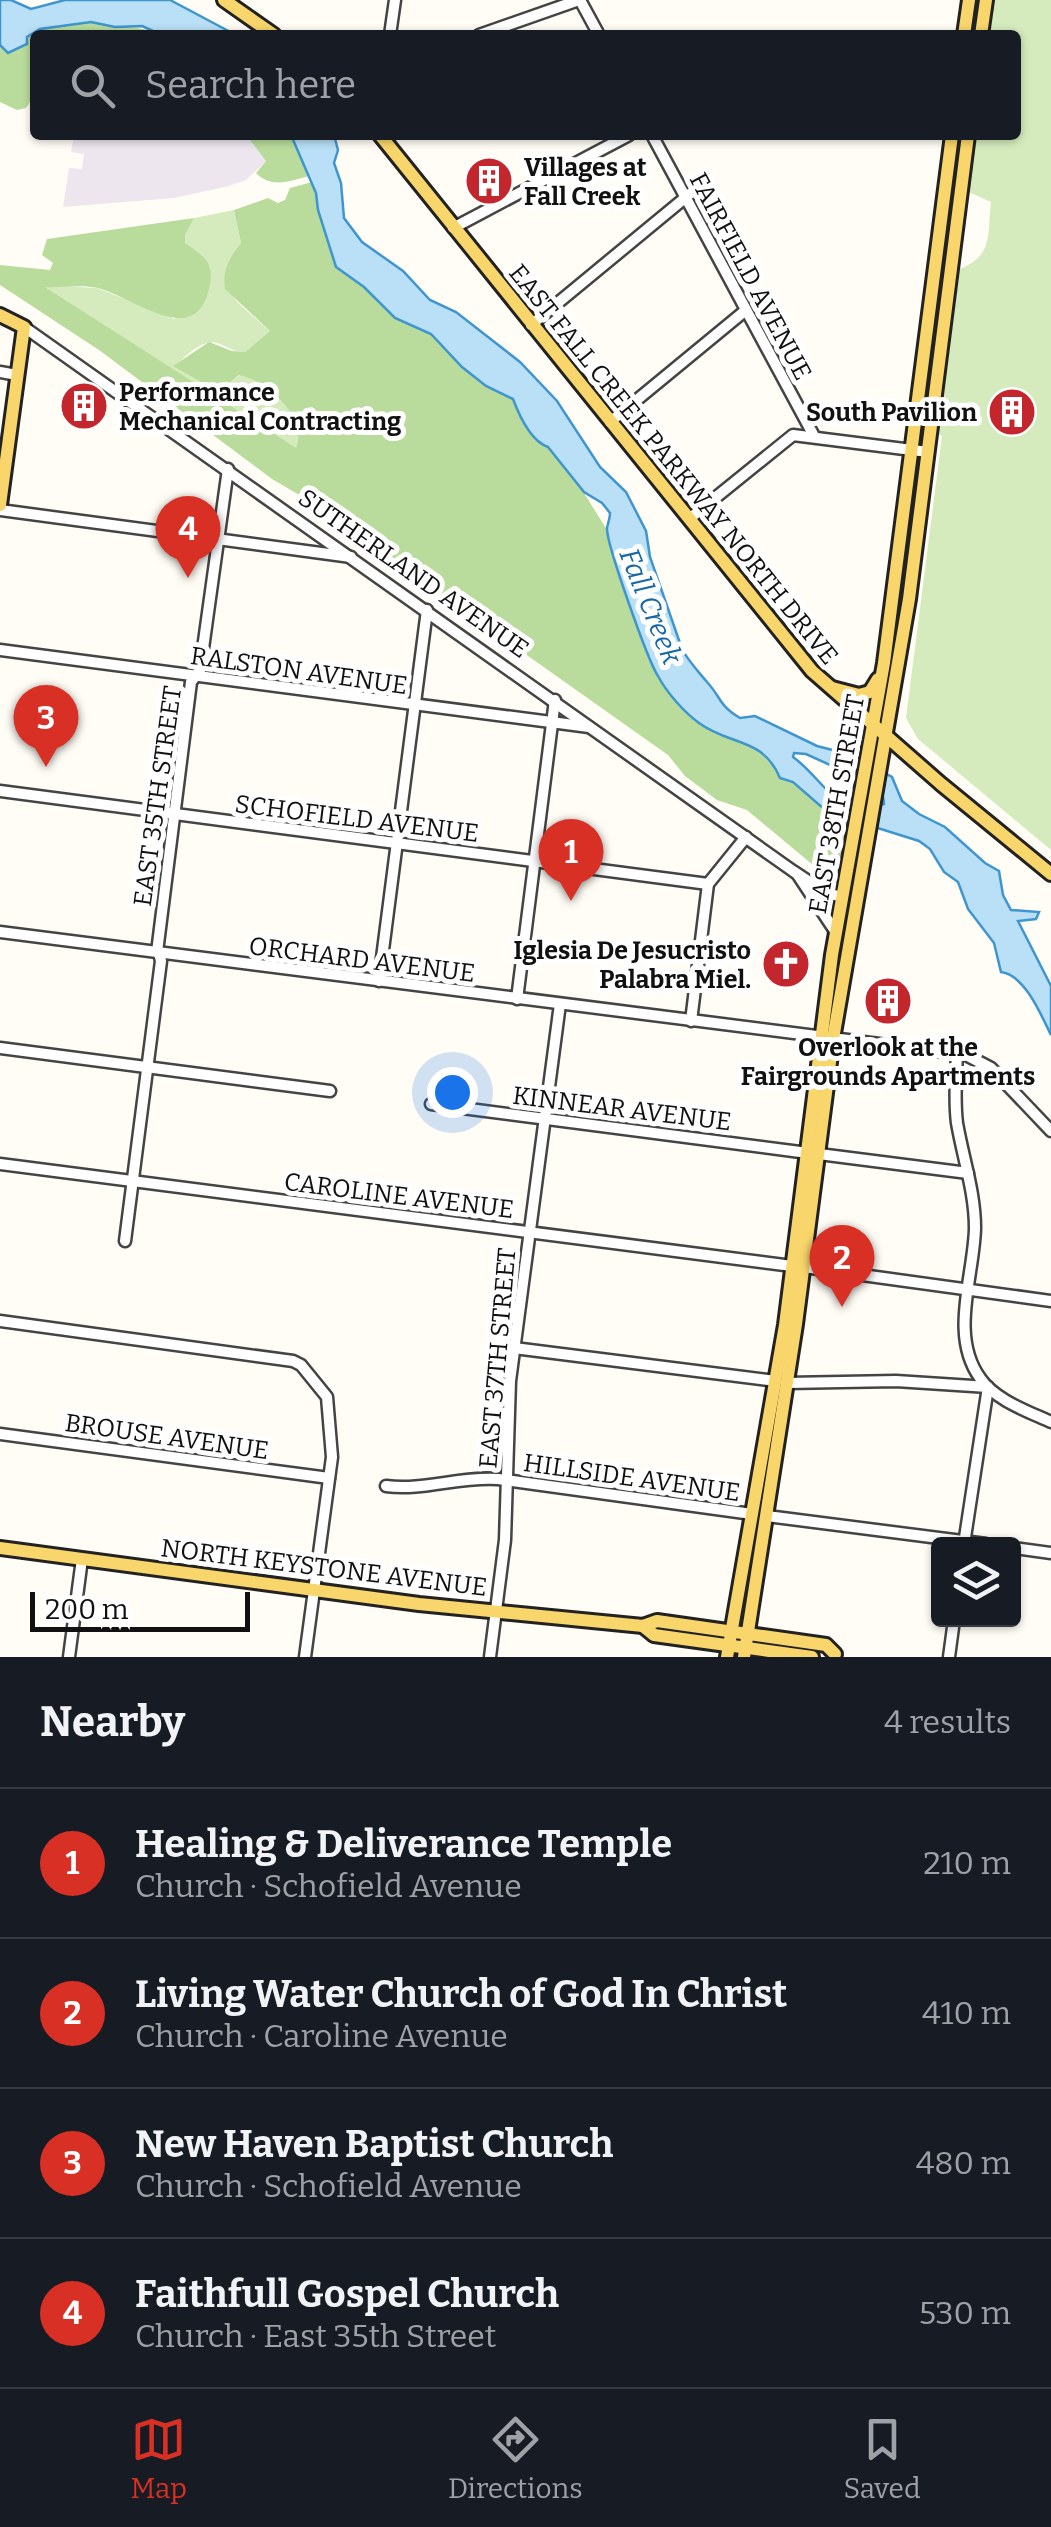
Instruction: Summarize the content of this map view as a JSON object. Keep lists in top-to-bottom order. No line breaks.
{"streets":{"main road":["EAST FALL CREEK PARKWAY NORTH DRIVE","SUTHERLAND AVENUE","EAST 38TH STREET","NORTH KEYSTONE AVENUE"],"street":["FAIRFIELD AVENUE","RALSTON AVENUE","EAST 35TH STREET","SCHOFIELD AVENUE","ORCHARD AVENUE","KINNEAR AVENUE","CAROLINE AVENUE","EAST 37TH STREET","BROUSE AVENUE","HILLSIDE AVENUE"]},"crossings":[["EAST FALL CREEK PARKWAY NORTH DRIVE","EAST 38TH STREET"],["SUTHERLAND AVENUE","RALSTON AVENUE"],["SUTHERLAND AVENUE","EAST 35TH STREET"],["SUTHERLAND AVENUE","EAST 38TH STREET"],["RALSTON AVENUE","EAST 35TH STREET"],["EAST 35TH STREET","SCHOFIELD AVENUE"],["EAST 35TH STREET","ORCHARD AVENUE"],["EAST 35TH STREET","CAROLINE AVENUE"],["EAST 38TH STREET","ORCHARD AVENUE"],["EAST 38TH STREET","KINNEAR AVENUE"],["EAST 38TH STREET","CAROLINE AVENUE"],["EAST 38TH STREET","HILLSIDE AVENUE"],["EAST 38TH STREET","NORTH KEYSTONE AVENUE"],["ORCHARD AVENUE","EAST 37TH STREET"],["KINNEAR AVENUE","EAST 37TH STREET"],["CAROLINE AVENUE","EAST 37TH STREET"],["EAST 37TH STREET","HILLSIDE AVENUE"],["EAST 37TH STREET","NORTH KEYSTONE AVENUE"]],"water":["Fall Creek"],"places":{"building":["Villages at Fall Creek","Performance Mechanical Contracting","South Pavilion","Overlook at the Fairgrounds Apartments"],"church":["Iglesia De Jesucristo Palabra Miel."]},"scale_bar":"200 m","page":{"search":"Search here","pins":["4","3","1","2"],"scale":"200 m","heading":["Nearby","4 results"],"list":[{"mark":"1","name":"Healing & Deliverance Temple","note":"Church · Schofield Avenue","value":"210 m"},{"mark":"2","name":"Living Water Church of God In Christ","note":"Church · Caroline Avenue","value":"410 m"},{"mark":"3","name":"New Haven Baptist Church","note":"Church · Schofield Avenue","value":"480 m"},{"mark":"4","name":"Faithfull Gospel Church","note":"Church · East 35th Street","value":"530 m"}],"nav":["Map","Directions","Saved"]}}
